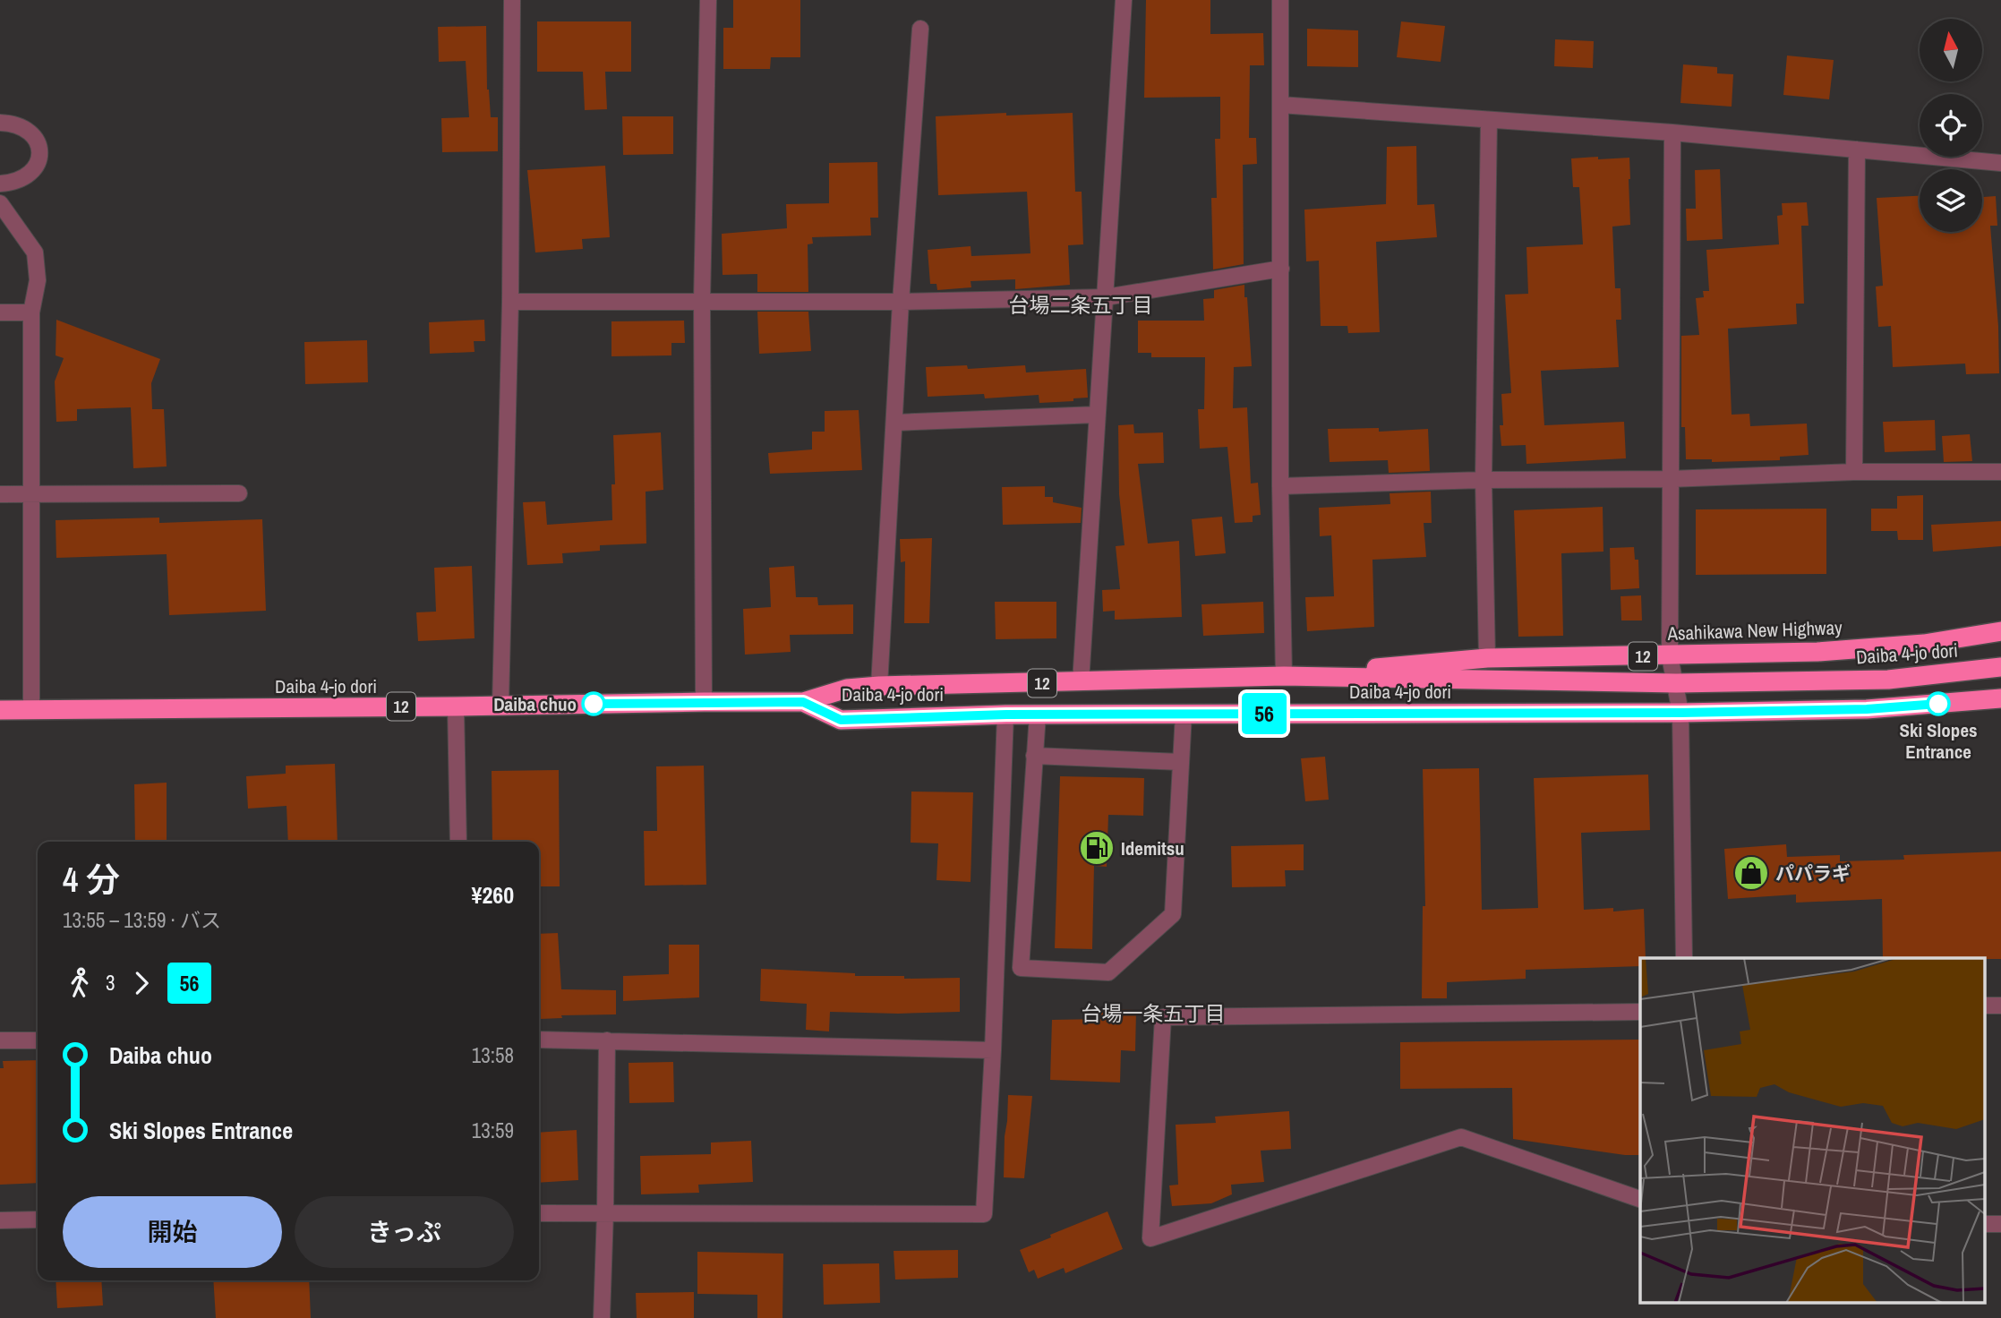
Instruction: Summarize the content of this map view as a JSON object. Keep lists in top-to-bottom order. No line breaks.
{"streets":{"highway":["Asahikawa New Highway","Daiba 4-jo dori","12"]},"crossings":[["Asahikawa New Highway","Daiba 4-jo dori"]],"districts":["台場二条五丁目","台場一条五丁目"],"places":{"other":["Daiba chuo","Ski Slopes Entrance"],"fuel station":["Idemitsu"],"shop":["パパラギ"]},"lines":["bus line 56"],"north":"top","page":{"on_map":"56","heading":["4 分","13:55 – 13:59 · バス","¥260"],"legs":["3","56"],"list":[{"name":"Daiba chuo","value":"13:58"},{"name":"Ski Slopes Entrance","value":"13:59"}],"buttons":["開始","きっぷ"]}}
